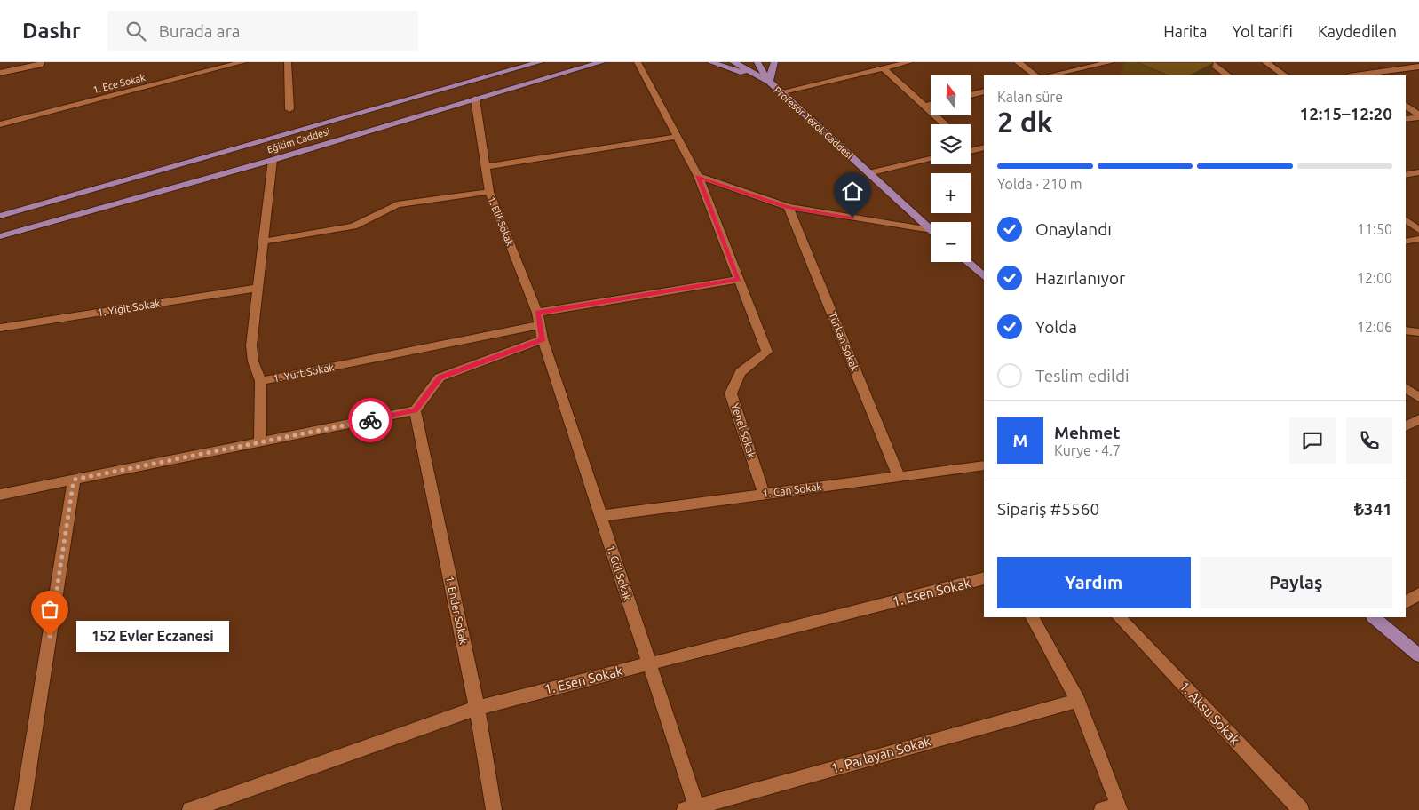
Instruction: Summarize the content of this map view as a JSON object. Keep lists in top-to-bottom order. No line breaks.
{"streets":{"main road":["Profesör Tezok Caddesi","Eğitim Caddesi"],"street":["1. Ece Sokak","1. Elif Sokak","1. Yiğit Sokak","Türkan Sokak","1. Yurt Sokak","Yenel Sokak","1. Can Sokak","1. Gül Sokak","1. Esen Sokak","1. Ender Sokak","1. Aksu Sokak","1. Parlayan Sokak"]},"crossings":[["Eğitim Caddesi","1. Elif Sokak"],["Eğitim Caddesi","1. Yurt Sokak"],["1. Elif Sokak","1. Yurt Sokak"],["1. Elif Sokak","1. Gül Sokak"],["1. Yiğit Sokak","1. Yurt Sokak"],["Türkan Sokak","1. Can Sokak"],["Yenel Sokak","1. Can Sokak"],["1. Can Sokak","1. Gül Sokak"],["1. Gül Sokak","1. Esen Sokak"],["1. Gül Sokak","1. Parlayan Sokak"],["1. Esen Sokak","1. Ender Sokak"]],"places":["152 Evler Eczanesi"],"north":"top","page":{"header":"Dashr","search":"Burada ara","nav":["Harita","Yol tarifi","Kaydedilen"],"map_buttons":["+","−"],"heading":["2 dk","Kalan süre","12:15–12:20"],"panel":["Mehmet","Kurye · 4.7","Sipariş #5560","₺341"],"bar":"Yolda · 210 m","list":[["Onaylandı","11:50"],["Hazırlanıyor","12:00"],["Yolda","12:06"],"Teslim edildi"],"round":"M","buttons":["Yardım","Paylaş"],"bubble":"152 Evler Eczanesi"}}
